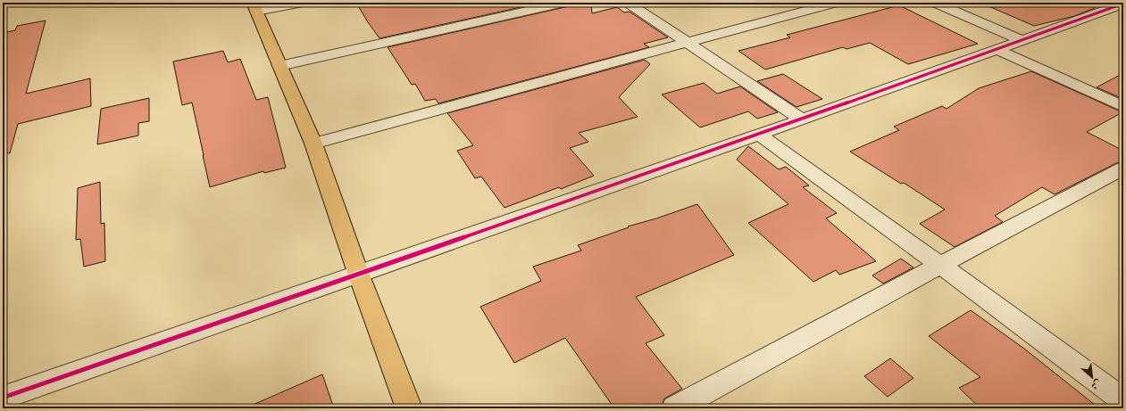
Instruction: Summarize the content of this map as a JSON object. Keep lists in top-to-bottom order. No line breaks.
{"north":"bottom right"}
